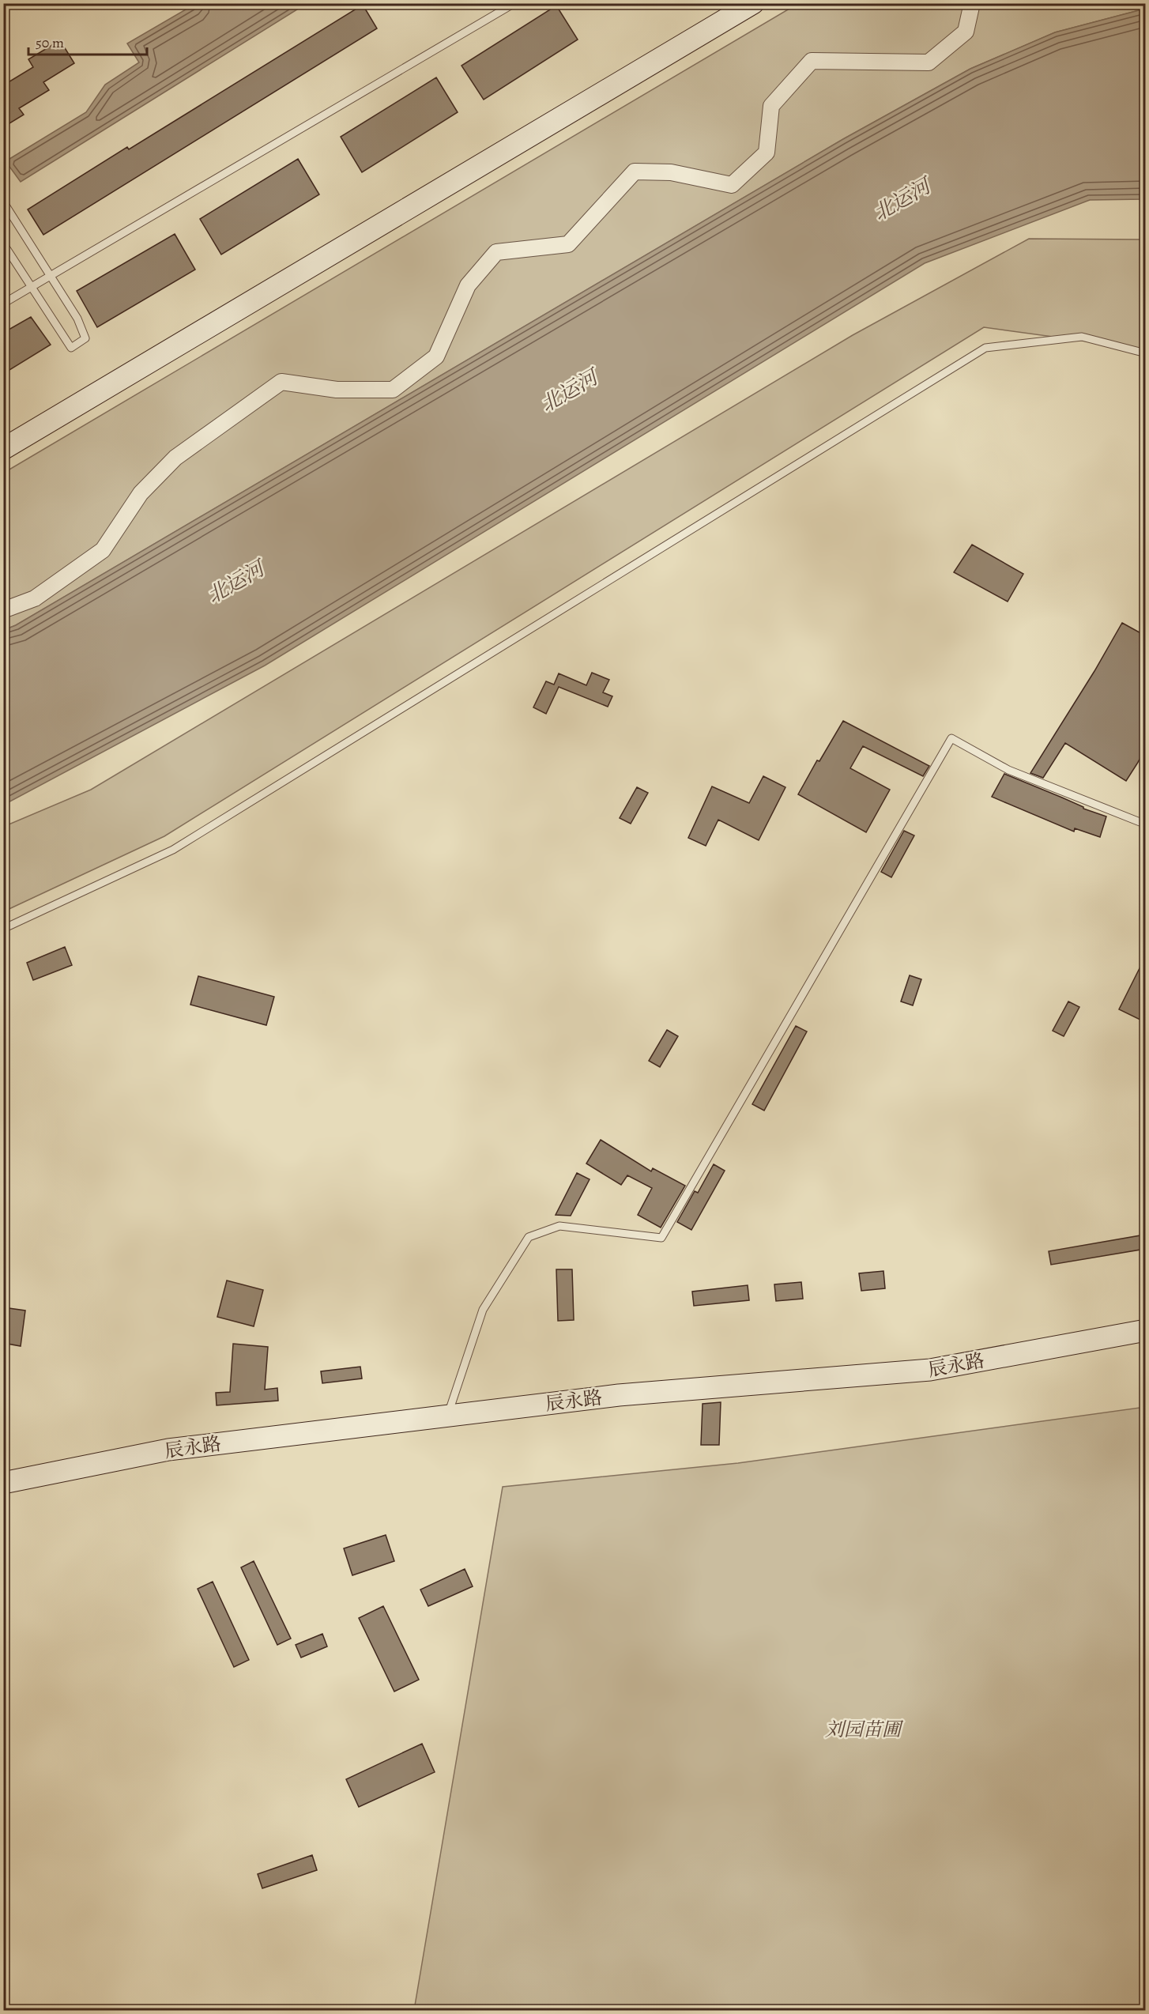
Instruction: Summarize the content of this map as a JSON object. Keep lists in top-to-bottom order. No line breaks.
{"streets":{"main road":["辰永路"]},"water":["北运河"],"parks":["刘园苗圃"],"scale_bar":"50 m"}
